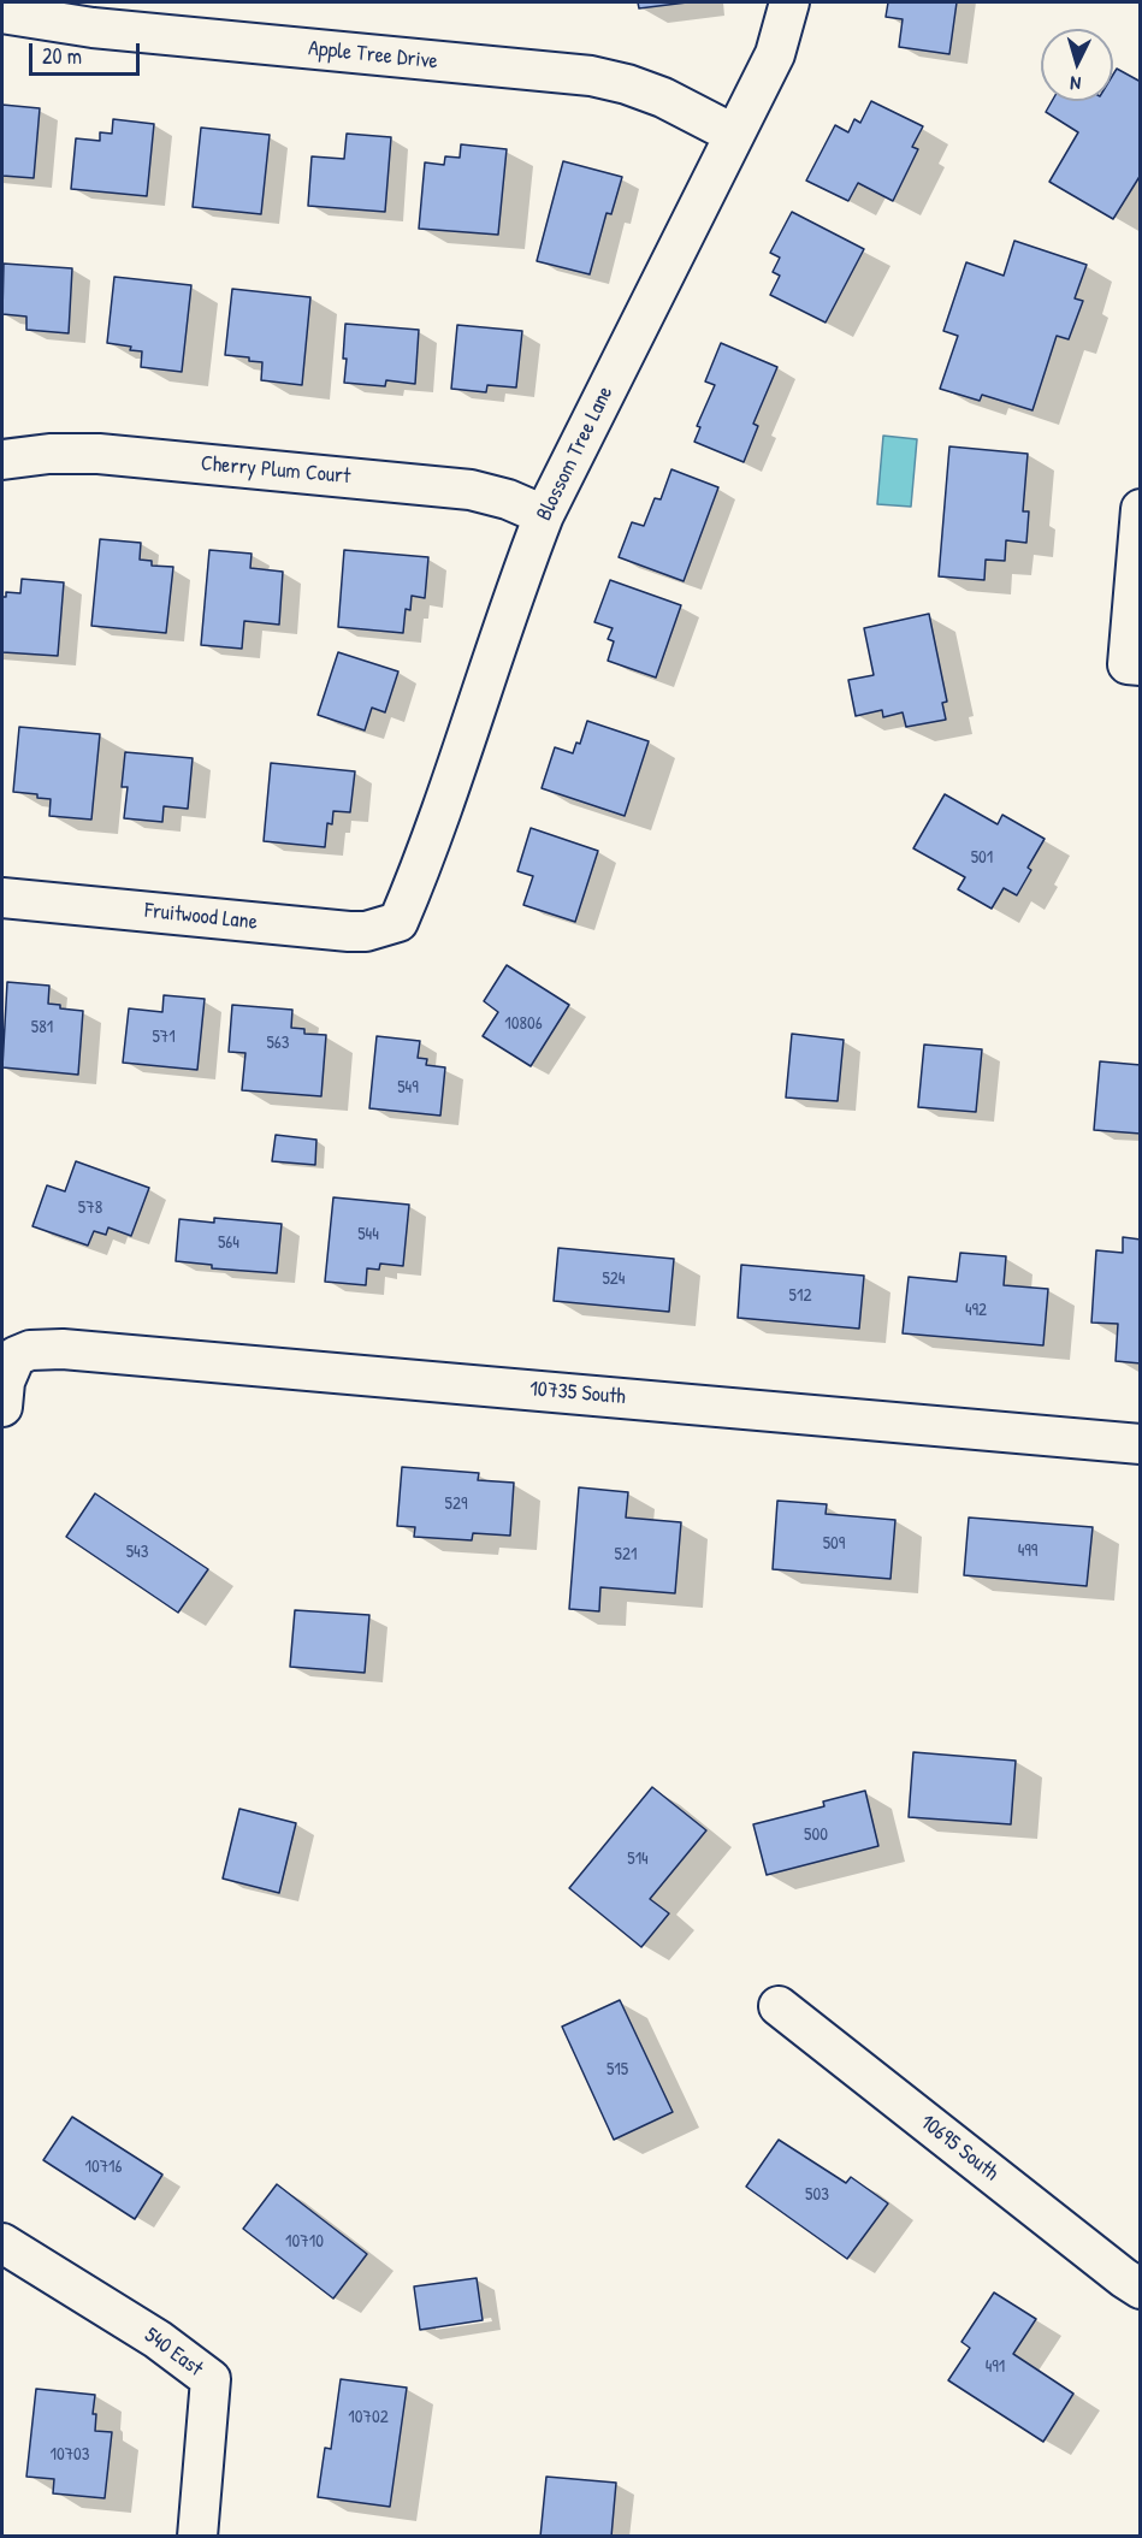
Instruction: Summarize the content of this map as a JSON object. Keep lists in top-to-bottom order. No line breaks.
{"streets":{"street":["Apple Tree Drive","Blossom Tree Lane","Cherry Plum Court","Fruitwood Lane","10735 South","10695 South","540 East"]},"crossings":[["Apple Tree Drive","Blossom Tree Lane"],["Blossom Tree Lane","Cherry Plum Court"],["Blossom Tree Lane","Fruitwood Lane"]],"house_numbers":["501","10806","581","571","563","549","578","544","564","524","512","492","529","509","499","543","521","500","514","515","10716","503","10710","491","10702","10703"],"scale_bar":"20 m","north":"bottom"}
